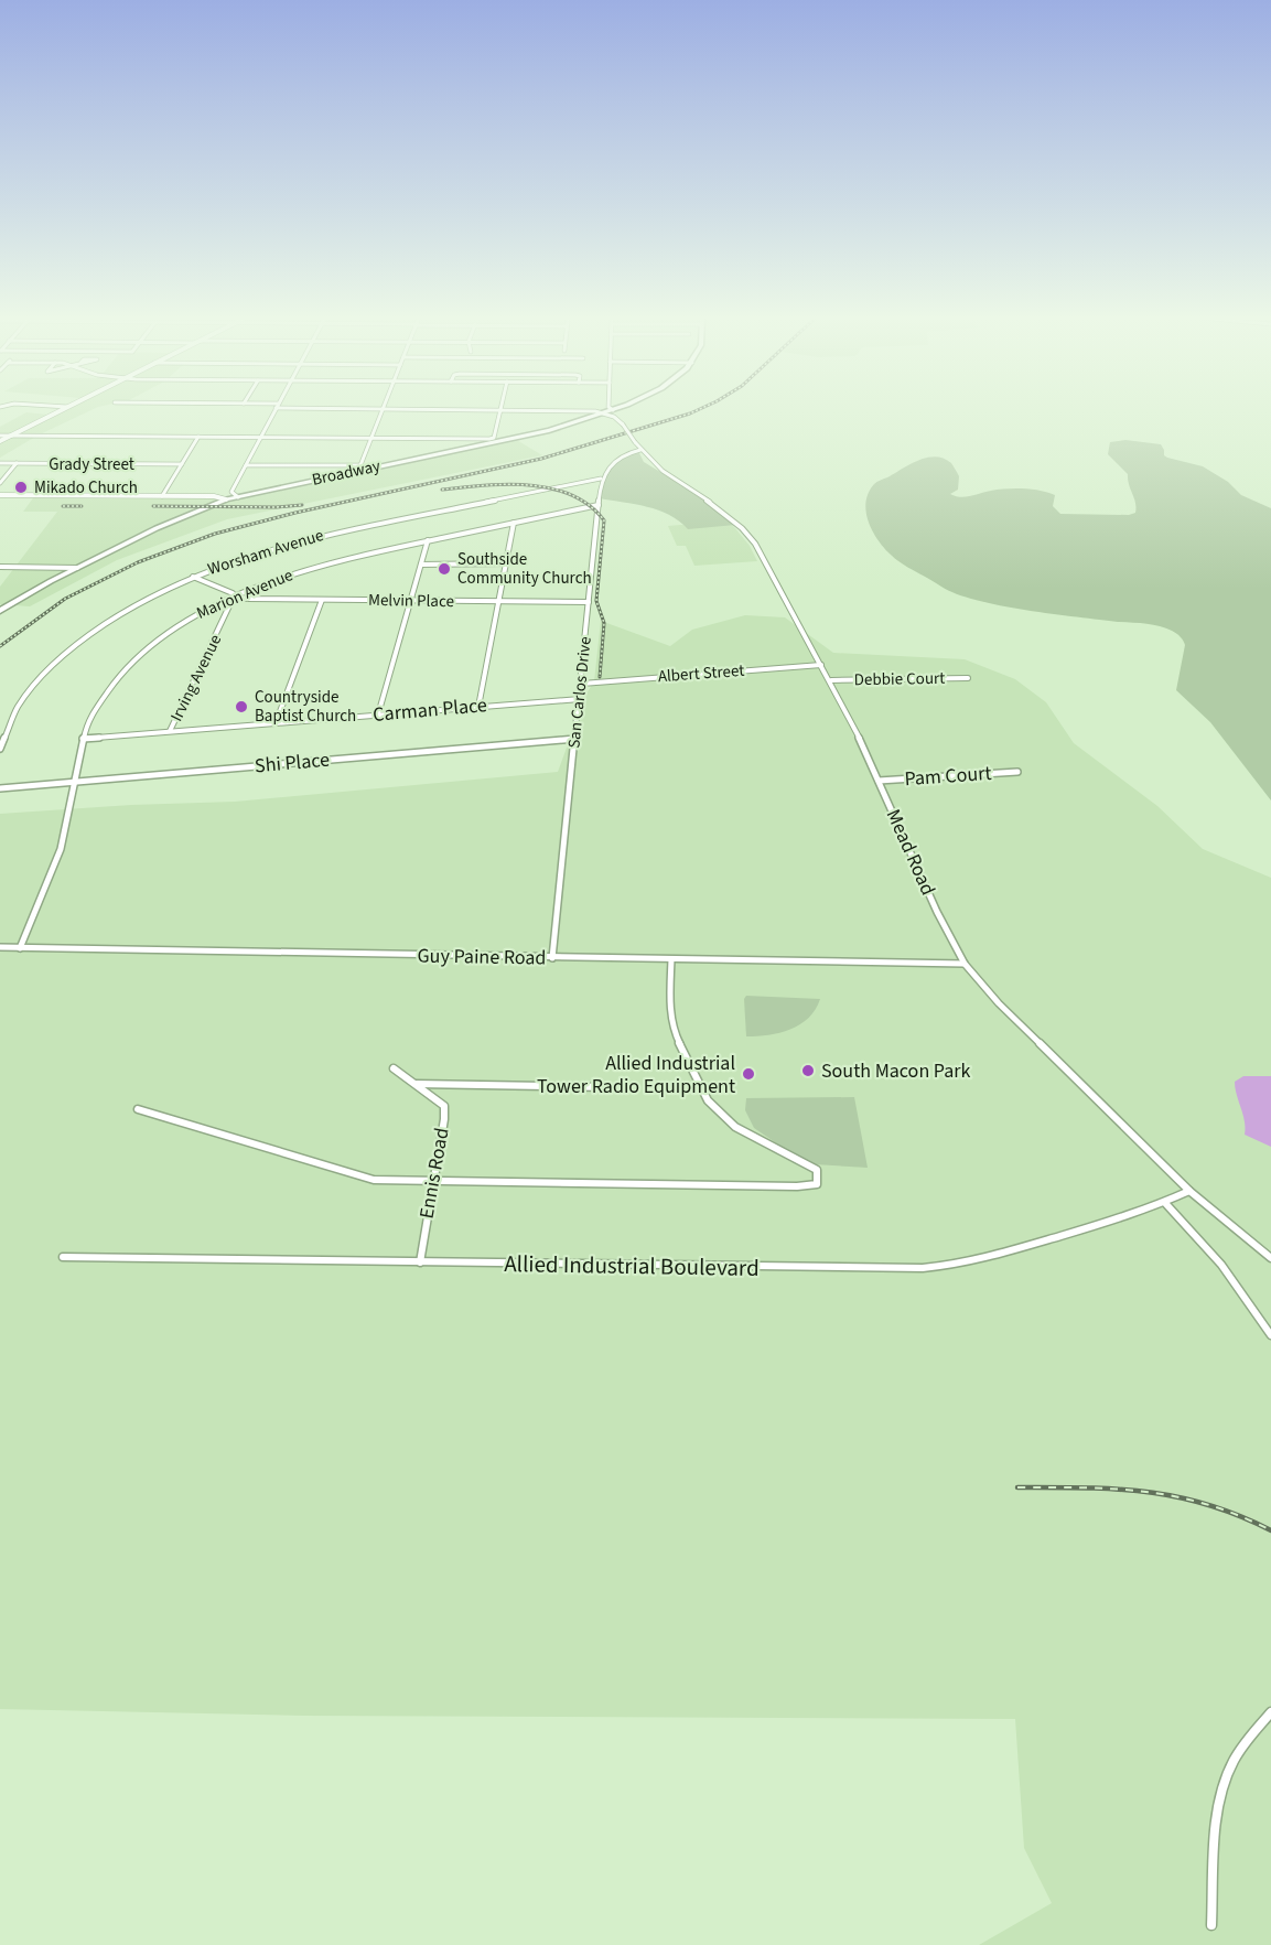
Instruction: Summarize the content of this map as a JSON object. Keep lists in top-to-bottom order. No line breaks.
{"streets":{"main road":["Broadway"],"street":["Grady Street","Worsham Avenue","Marion Avenue","Melvin Place","Albert Street","Irving Avenue","Debbie Court","San Carlos Drive","Carman Place","Shi Place","Pam Court","Mead Road","Guy Paine Road","Ennis Road","Allied Industrial Boulevard"]},"crossings":[["Broadway","Mead Road"],["Worsham Avenue","San Carlos Drive"],["Marion Avenue","Melvin Place"],["Marion Avenue","Irving Avenue"],["Marion Avenue","San Carlos Drive"],["Marion Avenue","Carman Place"],["Marion Avenue","Shi Place"],["Marion Avenue","Guy Paine Road"],["Melvin Place","Irving Avenue"],["Melvin Place","San Carlos Drive"],["Albert Street","San Carlos Drive"],["Albert Street","Mead Road"],["Irving Avenue","Carman Place"],["Debbie Court","Mead Road"],["San Carlos Drive","Carman Place"],["San Carlos Drive","Shi Place"],["San Carlos Drive","Guy Paine Road"],["Pam Court","Mead Road"],["Mead Road","Guy Paine Road"],["Mead Road","Allied Industrial Boulevard"],["Ennis Road","Allied Industrial Boulevard"]],"places":["Mikado Church","Southside Community Church","Countryside Baptist Church","South Macon Park","Allied Industrial Tower Radio Equipment"]}
